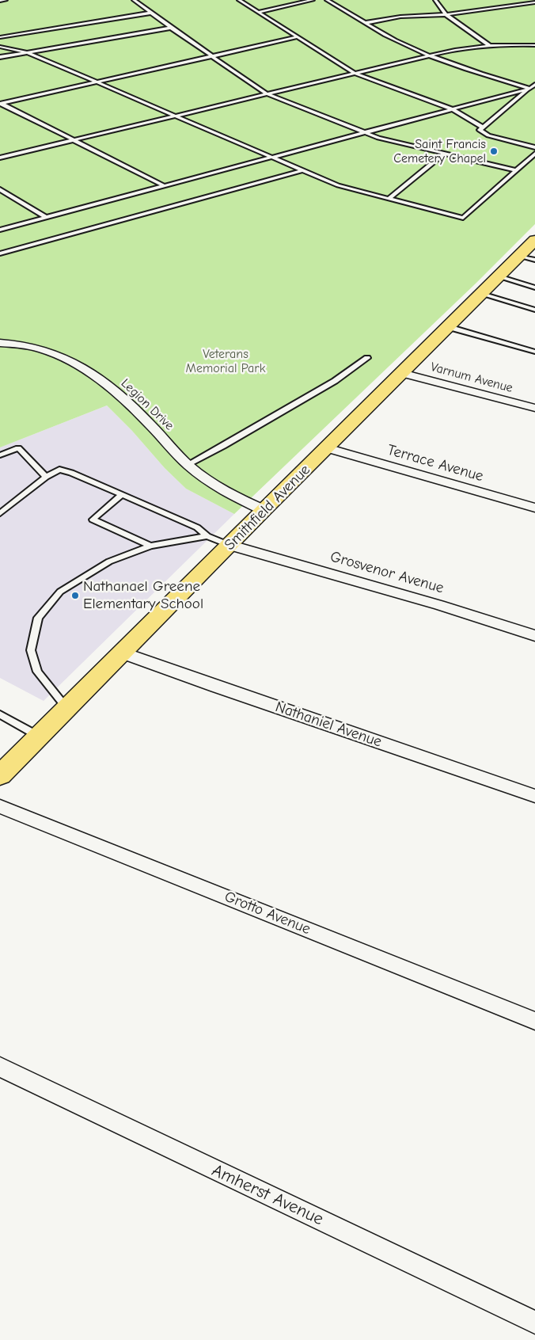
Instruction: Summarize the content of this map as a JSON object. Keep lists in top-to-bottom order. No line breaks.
{"streets":{"main road":["Smithfield Avenue"],"street":["Varnum Avenue","Legion Drive","Terrace Avenue","Grosvenor Avenue","Nathaniel Avenue","Grotto Avenue","Amherst Avenue"]},"crossings":[["Varnum Avenue","Smithfield Avenue"],["Legion Drive","Smithfield Avenue"],["Terrace Avenue","Smithfield Avenue"],["Smithfield Avenue","Grosvenor Avenue"],["Smithfield Avenue","Nathaniel Avenue"]],"parks":["Veterans Memorial Park"],"places":["Saint Francis Cemetery Chapel","Nathanael Greene Elementary School"]}
